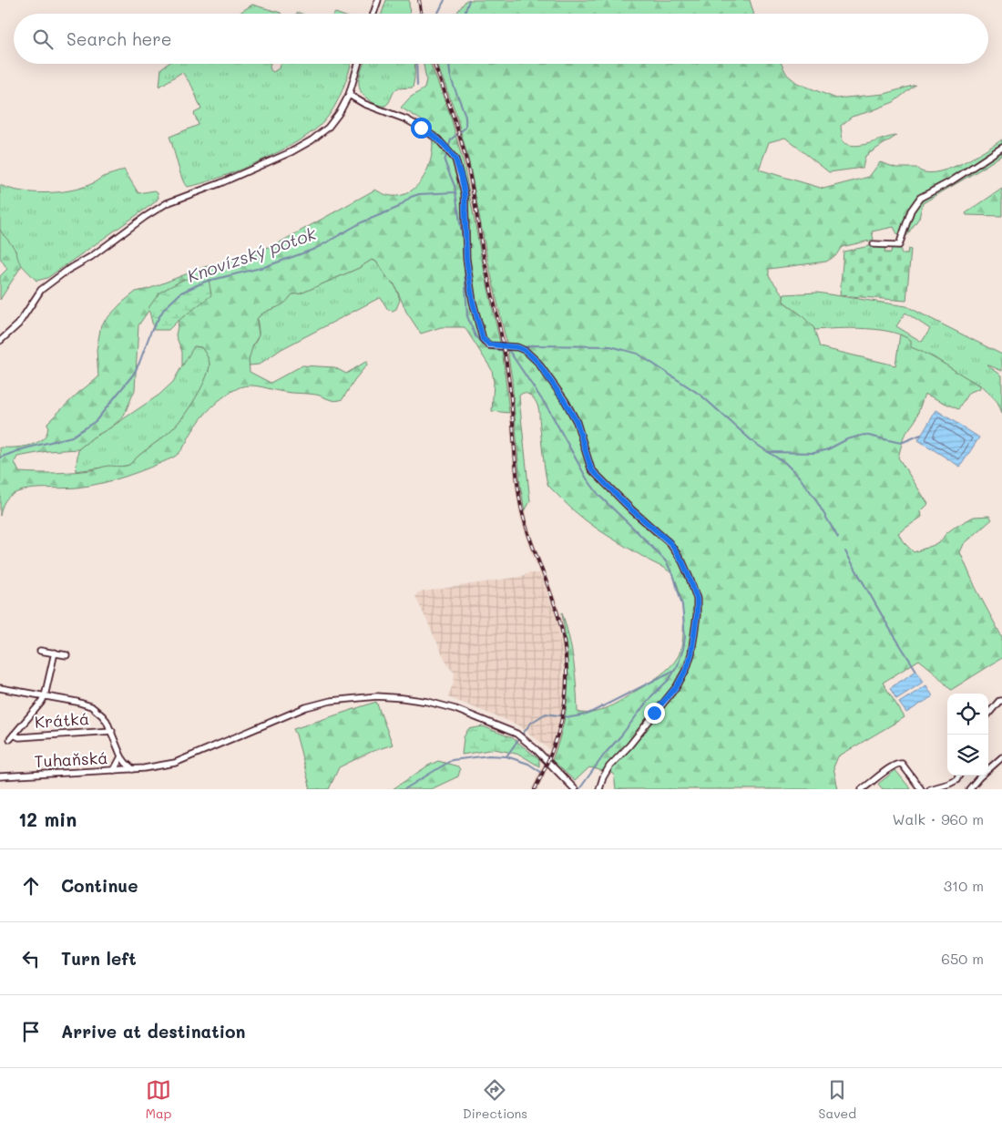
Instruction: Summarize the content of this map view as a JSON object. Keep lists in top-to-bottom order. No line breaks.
{"streets":{"street":["Krátká","Tuhaňská"]},"water":["Knovízský potok"],"page":{"search":"Search here","heading":["12 min","Walk · 960 m"],"list":[["Continue","310 m"],["Turn left","650 m"],"Arrive at destination"],"nav":["Map","Directions","Saved"]}}
